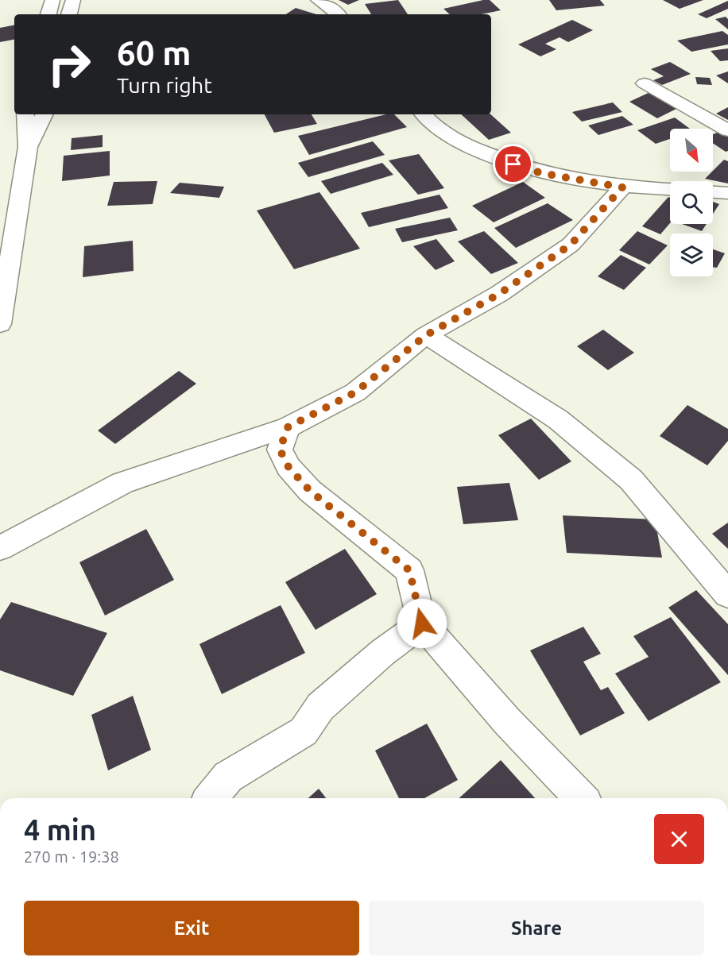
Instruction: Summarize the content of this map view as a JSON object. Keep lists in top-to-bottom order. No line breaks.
{"north":"bottom right","page":{"turn":["60 m","Turn right"],"heading":["4 min","270 m · 19:38"],"buttons":["Exit","Share"]}}
